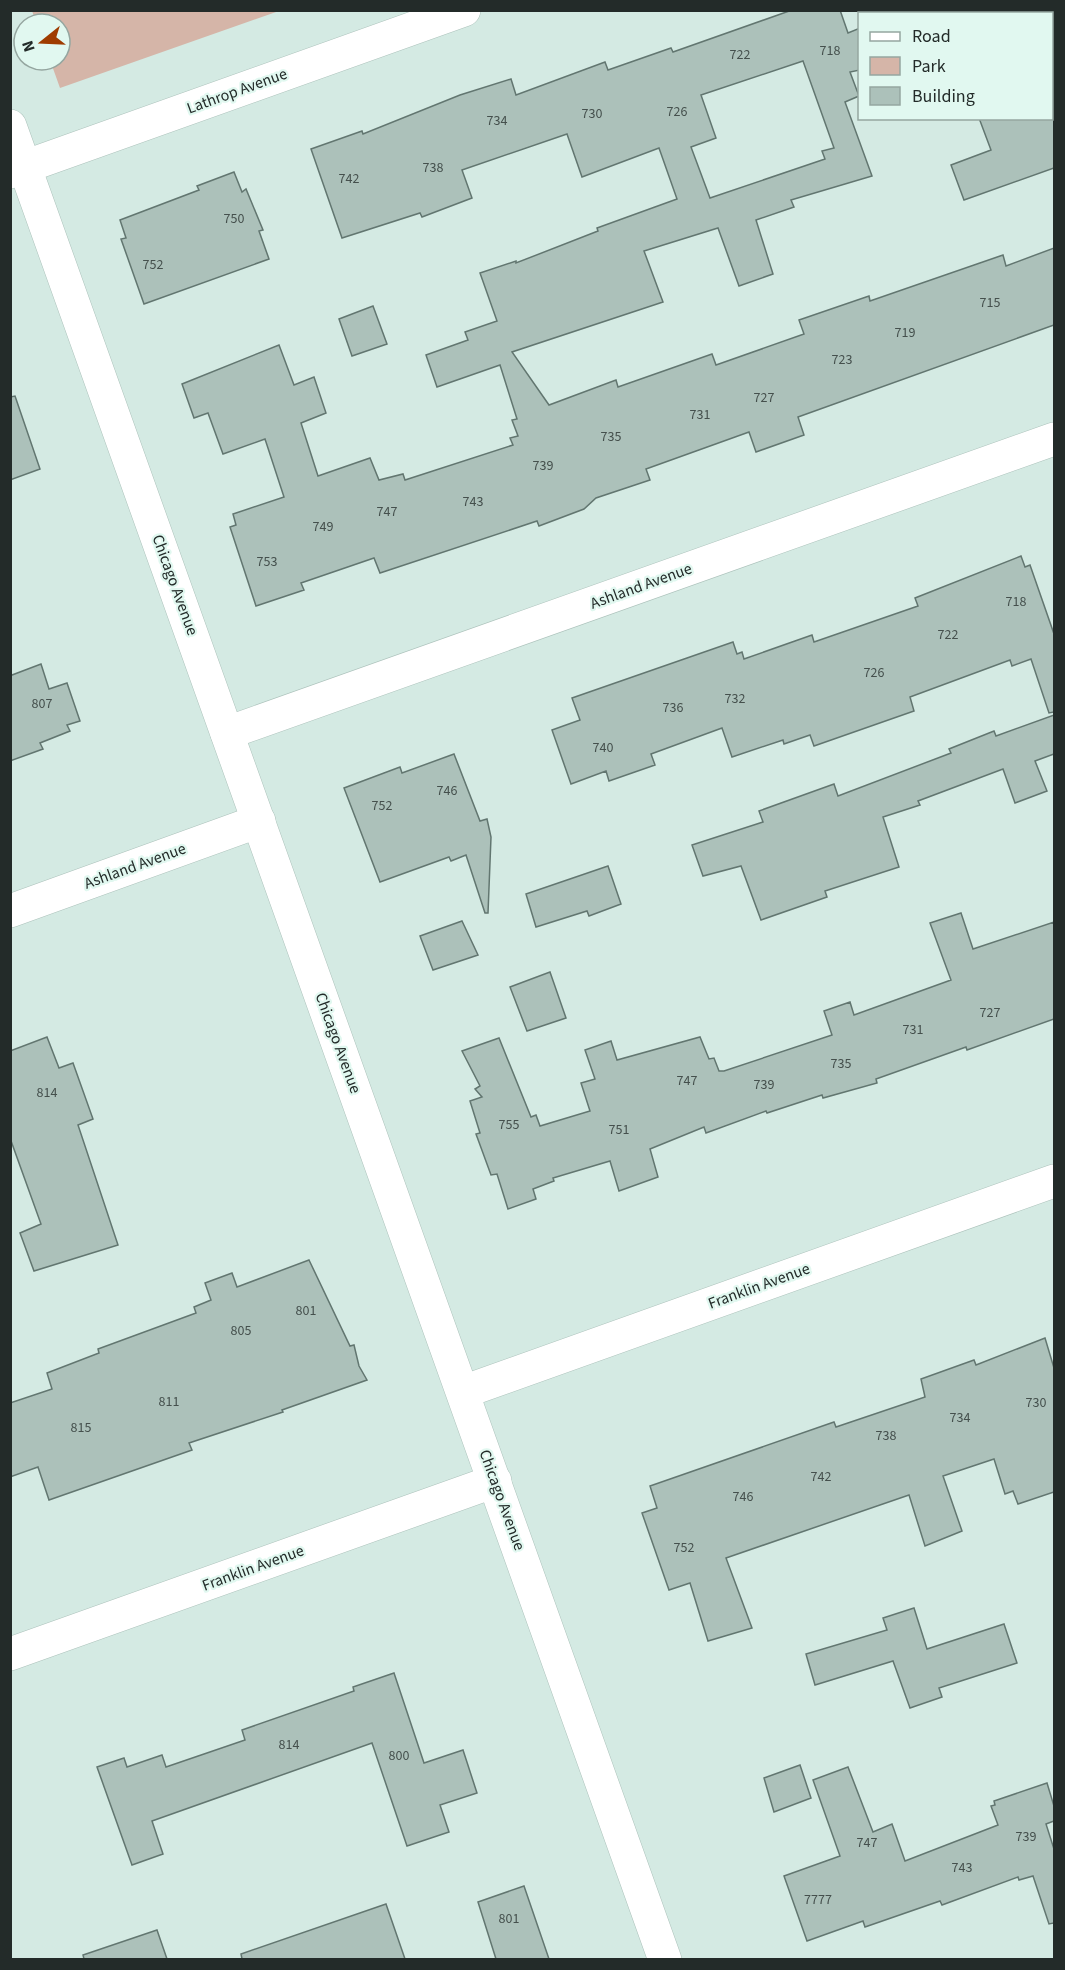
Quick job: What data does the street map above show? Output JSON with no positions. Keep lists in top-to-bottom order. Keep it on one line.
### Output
{"streets":{"street":["Lathrop Avenue","Chicago Avenue","Ashland Avenue","Franklin Avenue"]},"crossings":[["Lathrop Avenue","Chicago Avenue"],["Chicago Avenue","Ashland Avenue"],["Chicago Avenue","Franklin Avenue"]],"house_numbers":["718","722","726","730","734","738","742","750","752","715","719","723","727","731","735","739","743","747","749","753","718","722","726","732","807","736","740","746","752","727","731","735","747","739","814","755","751","801","805","811","730","734","815","738","742","746","752","814","800","739","747","743","7777","801"],"legend":["Road","Park","Building"],"north":"left"}
